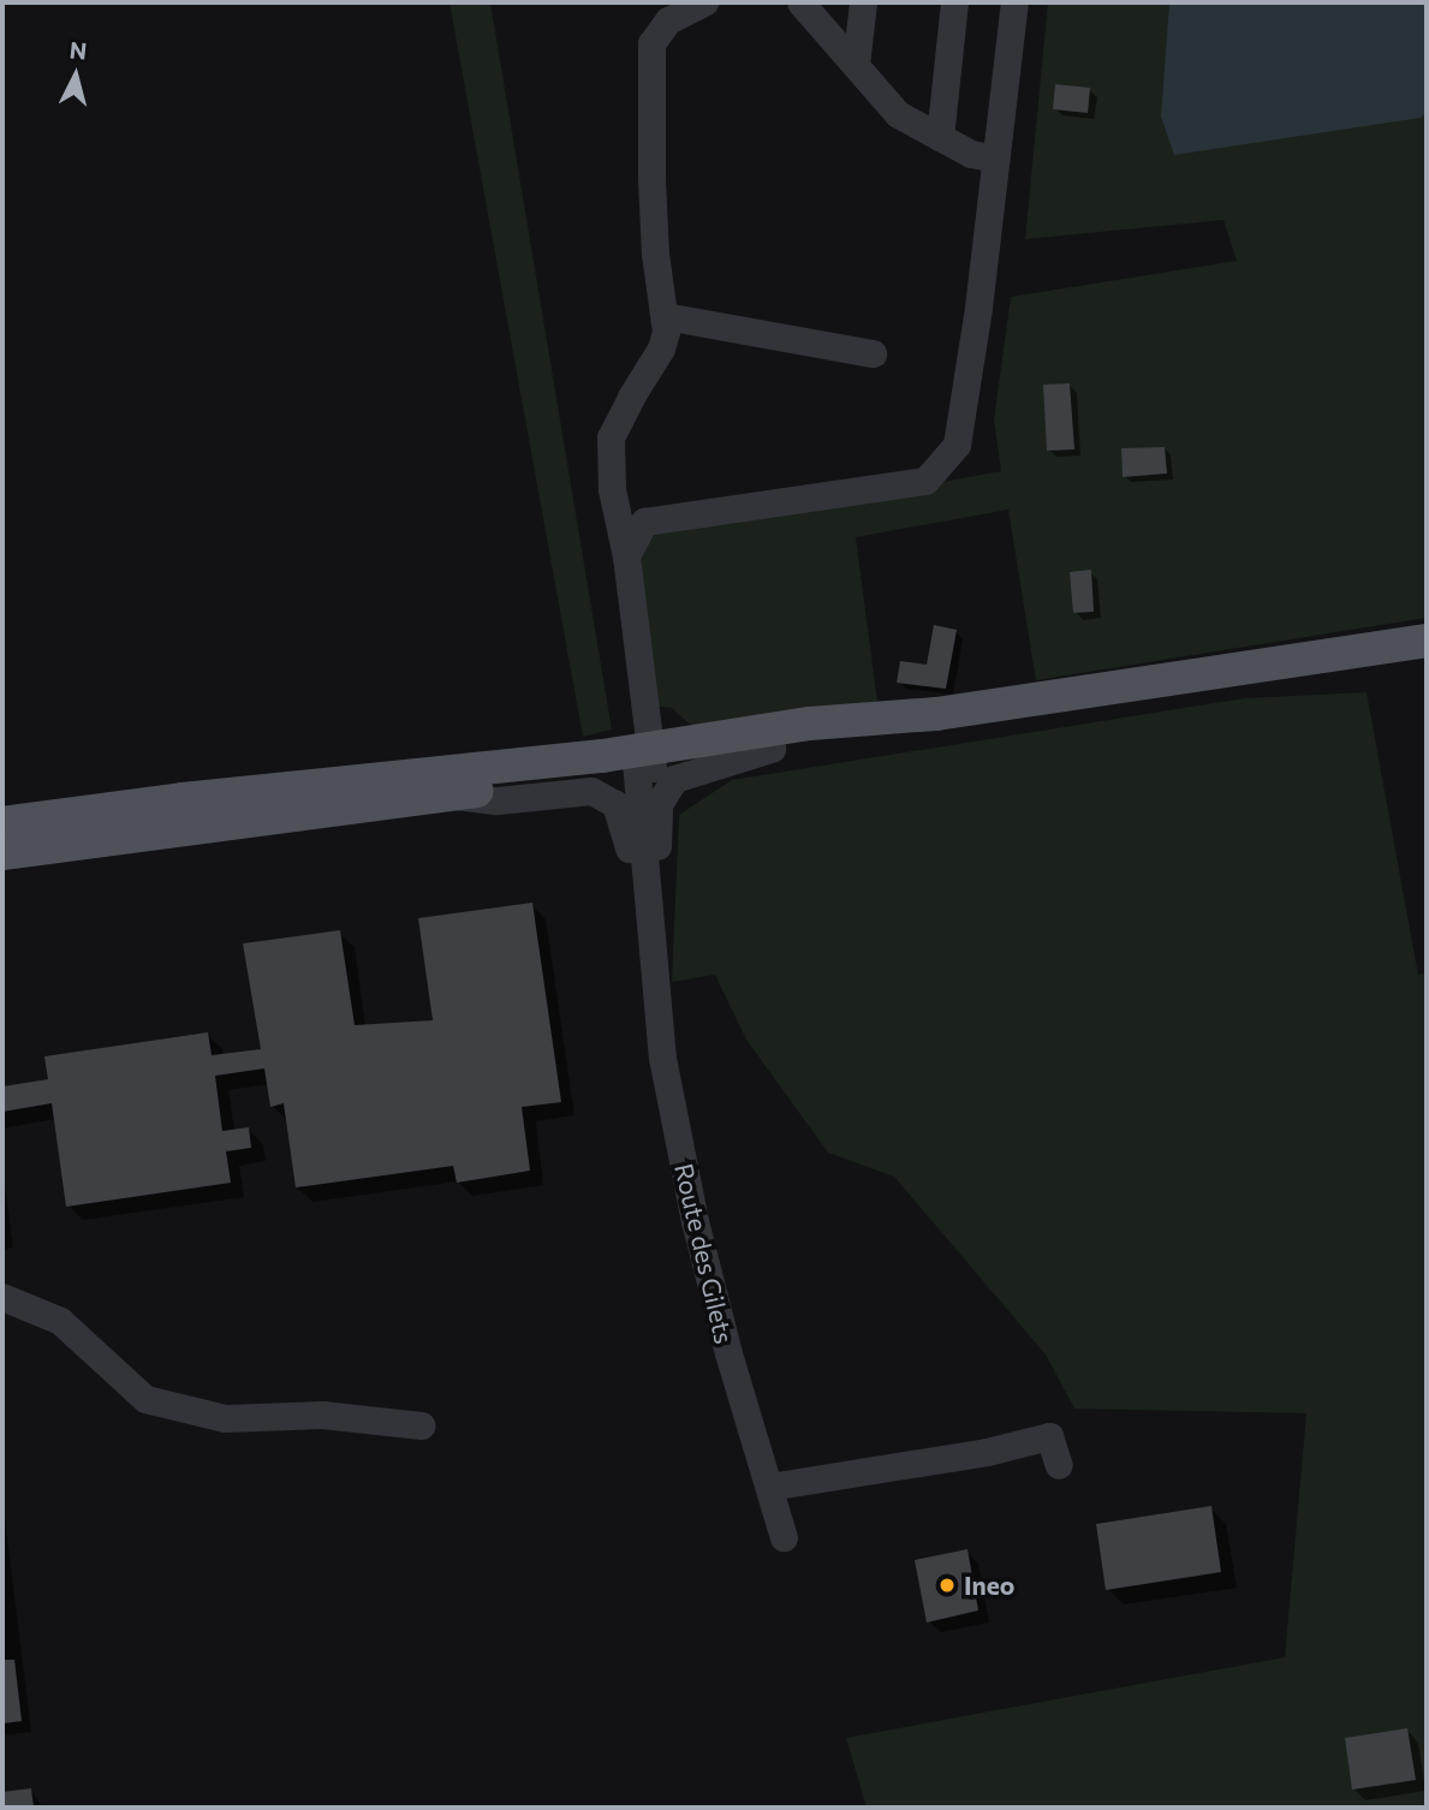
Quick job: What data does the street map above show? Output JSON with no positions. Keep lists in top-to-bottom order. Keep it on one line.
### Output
{"streets":{"street":["Route des Gilets"]},"places":["Ineo"],"north":"top"}
